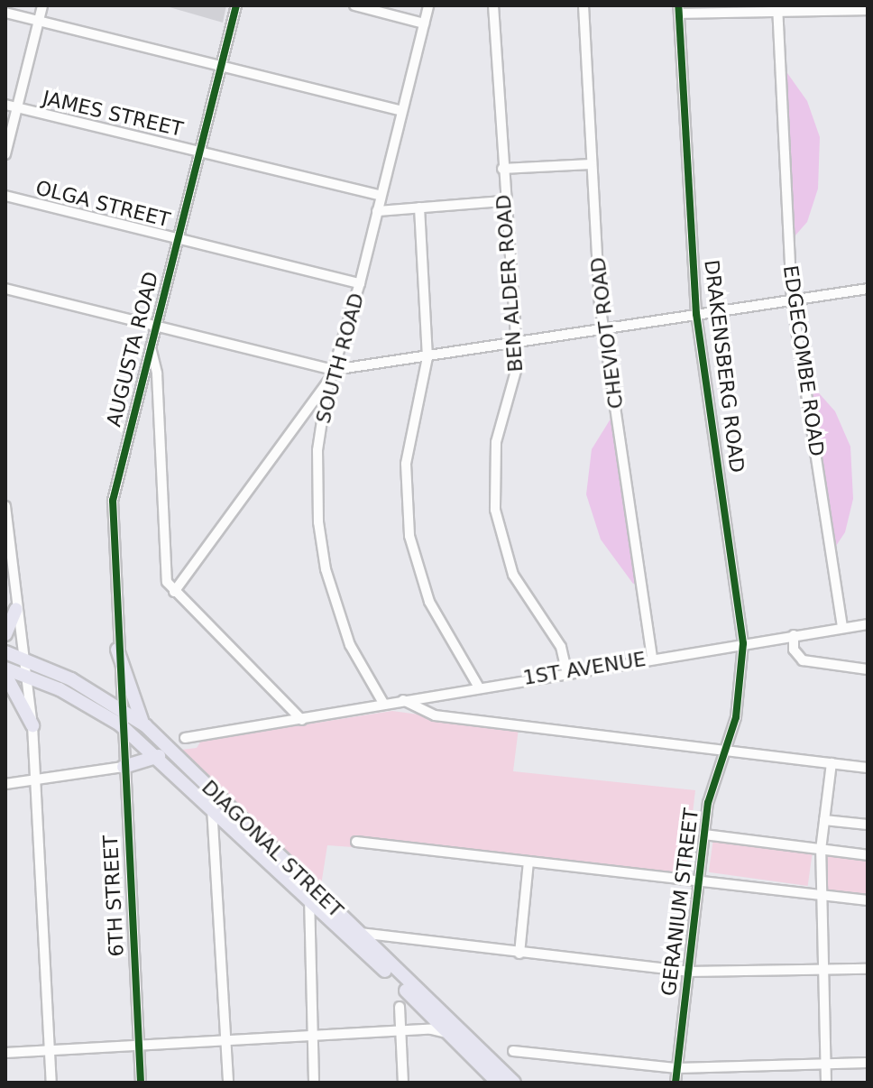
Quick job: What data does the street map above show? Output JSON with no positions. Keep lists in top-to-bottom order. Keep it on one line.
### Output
{"streets":{"main road":["DIAGONAL STREET"],"street":["JAMES STREET","OLGA STREET","BEN ALDER ROAD","CHEVIOT ROAD","AUGUSTA ROAD","SOUTH ROAD","EDGECOMBE ROAD","DRAKENSBERG ROAD","1ST AVENUE","6TH STREET","GERANIUM STREET"]},"crossings":[["JAMES STREET","AUGUSTA ROAD"],["JAMES STREET","SOUTH ROAD"],["OLGA STREET","AUGUSTA ROAD"],["OLGA STREET","SOUTH ROAD"],["BEN ALDER ROAD","1ST AVENUE"],["CHEVIOT ROAD","1ST AVENUE"],["AUGUSTA ROAD","DIAGONAL STREET"],["AUGUSTA ROAD","6TH STREET"],["SOUTH ROAD","1ST AVENUE"],["EDGECOMBE ROAD","1ST AVENUE"],["DRAKENSBERG ROAD","1ST AVENUE"],["DRAKENSBERG ROAD","GERANIUM STREET"],["1ST AVENUE","GERANIUM STREET"],["DIAGONAL STREET","6TH STREET"]]}
